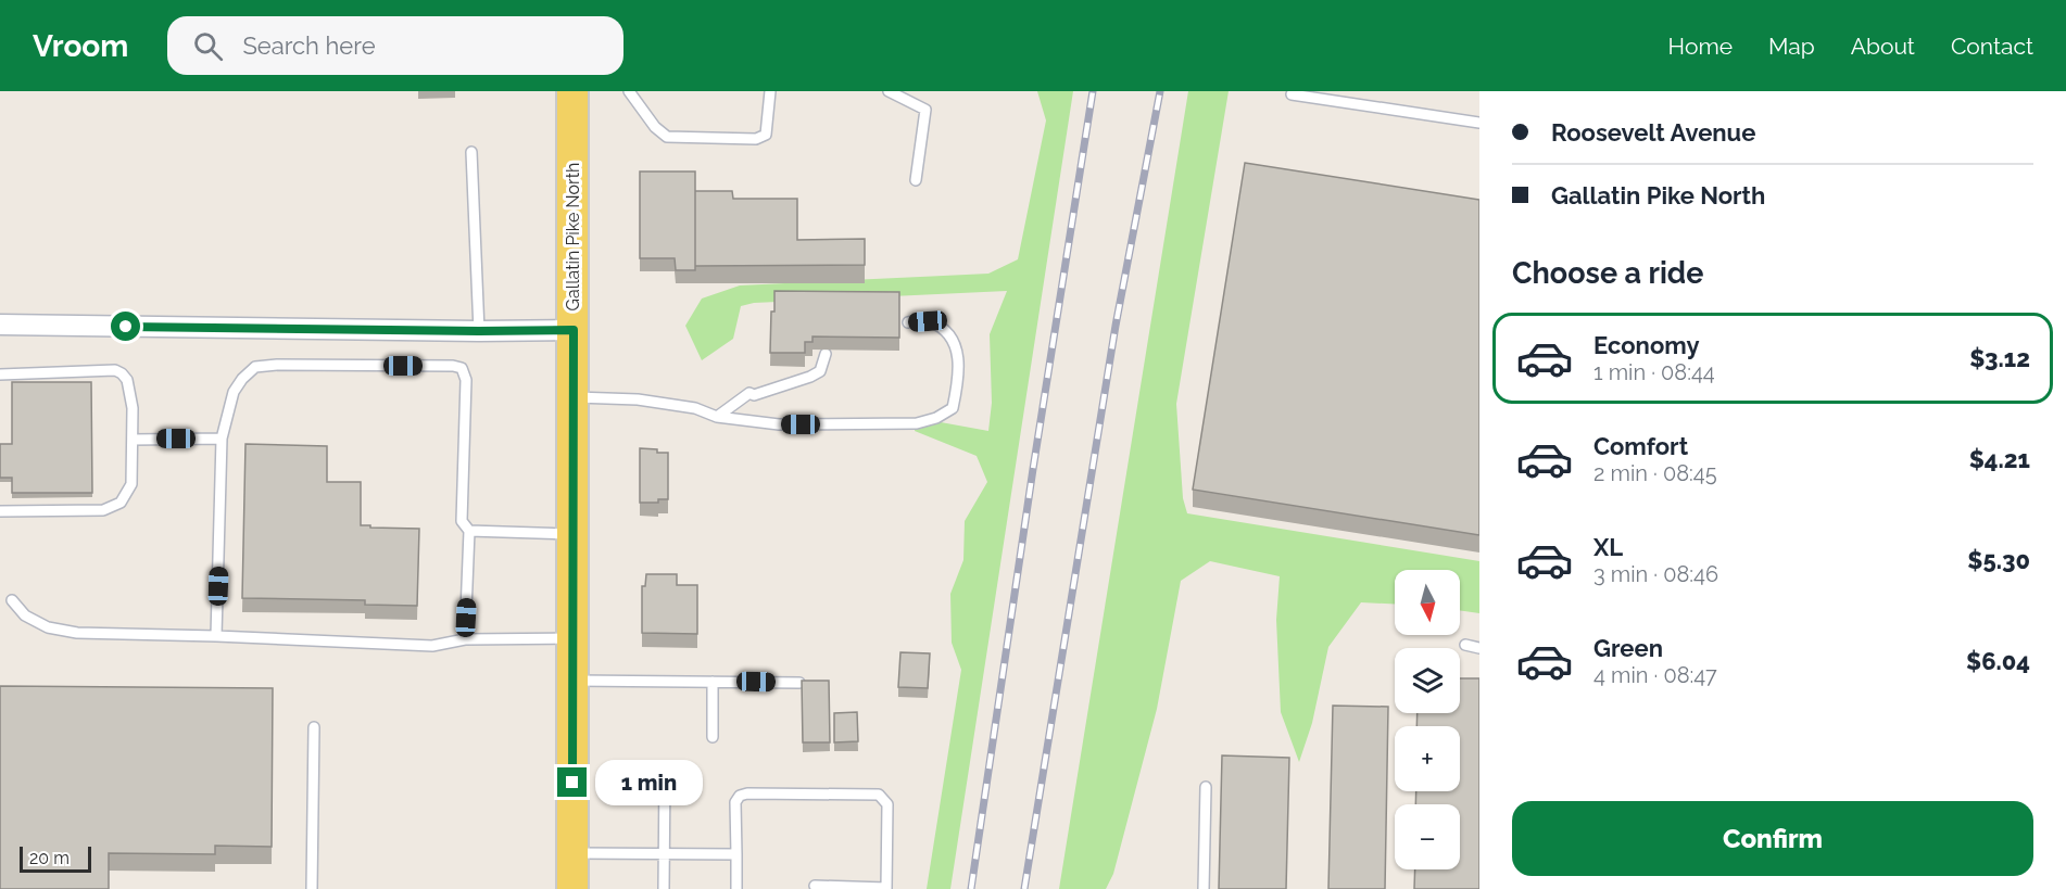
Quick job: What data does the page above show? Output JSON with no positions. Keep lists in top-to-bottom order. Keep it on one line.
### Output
{"streets":{"main road":["Gallatin Pike North"]},"scale_bar":"20 m","north":"bottom","page":{"header":"Vroom","search":"Search here","nav":["Home","Map","About","Contact"],"banner":["Roosevelt Avenue","Gallatin Pike North"],"heading":"Choose a ride","list":[{"name":"Economy","note":"1 min · 08:44","value":"$3.12"},{"name":"Comfort","note":"2 min · 08:45","value":"$4.21"},{"name":"XL","note":"3 min · 08:46","value":"$5.30"},{"name":"Green","note":"4 min · 08:47","value":"$6.04"}],"map_buttons":["+","−"],"bubble":"1 min","buttons":"Confirm","scale":"20 m"}}
